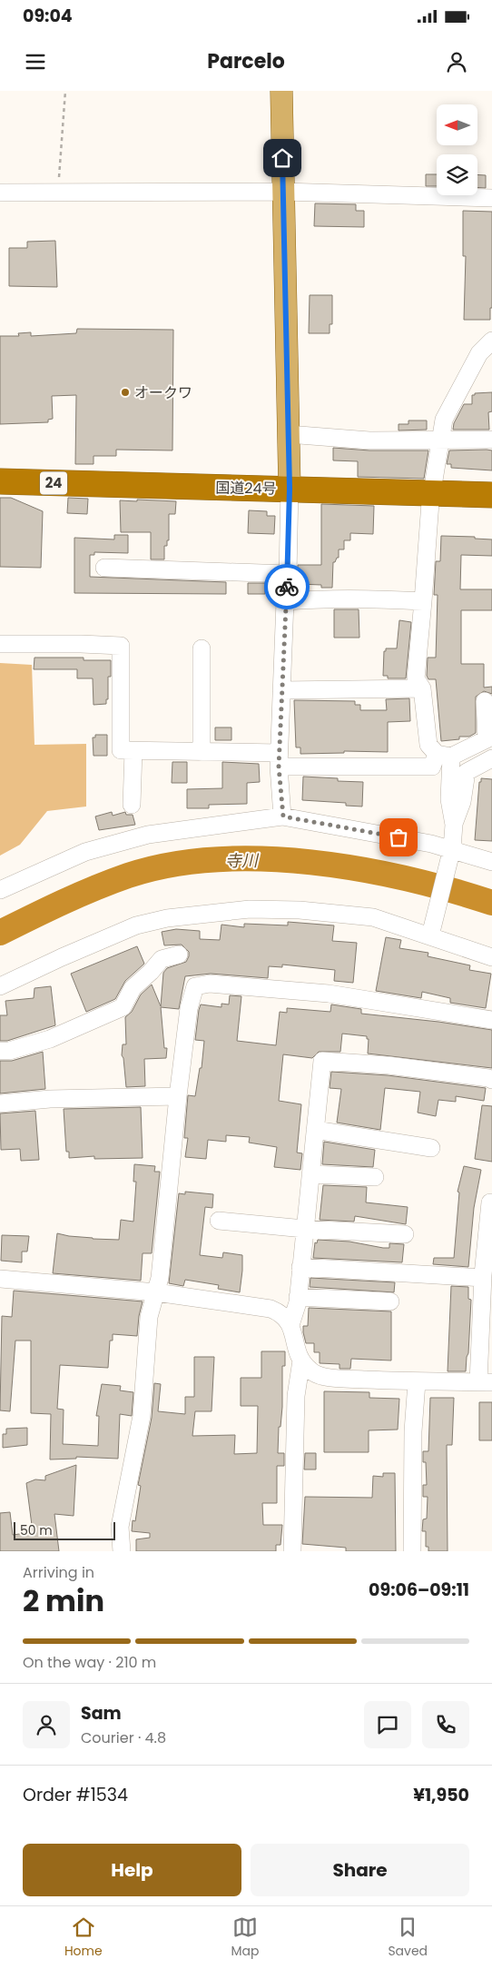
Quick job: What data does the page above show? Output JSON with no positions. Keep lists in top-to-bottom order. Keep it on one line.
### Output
{"streets":{"highway":["24","国道24号"]},"water":["寺川"],"places":["オークワ"],"scale_bar":"50 m","north":"left","page":{"status":"09:04","header":"Parcelo","scale":"50 m","heading":["2 min","Arriving in","09:06–09:11"],"panel":["Sam","Courier · 4.8","Order #1534","¥1,950"],"bar":"On the way · 210 m","buttons":["Help","Share"],"tabs":["Home","Map","Saved"]}}
